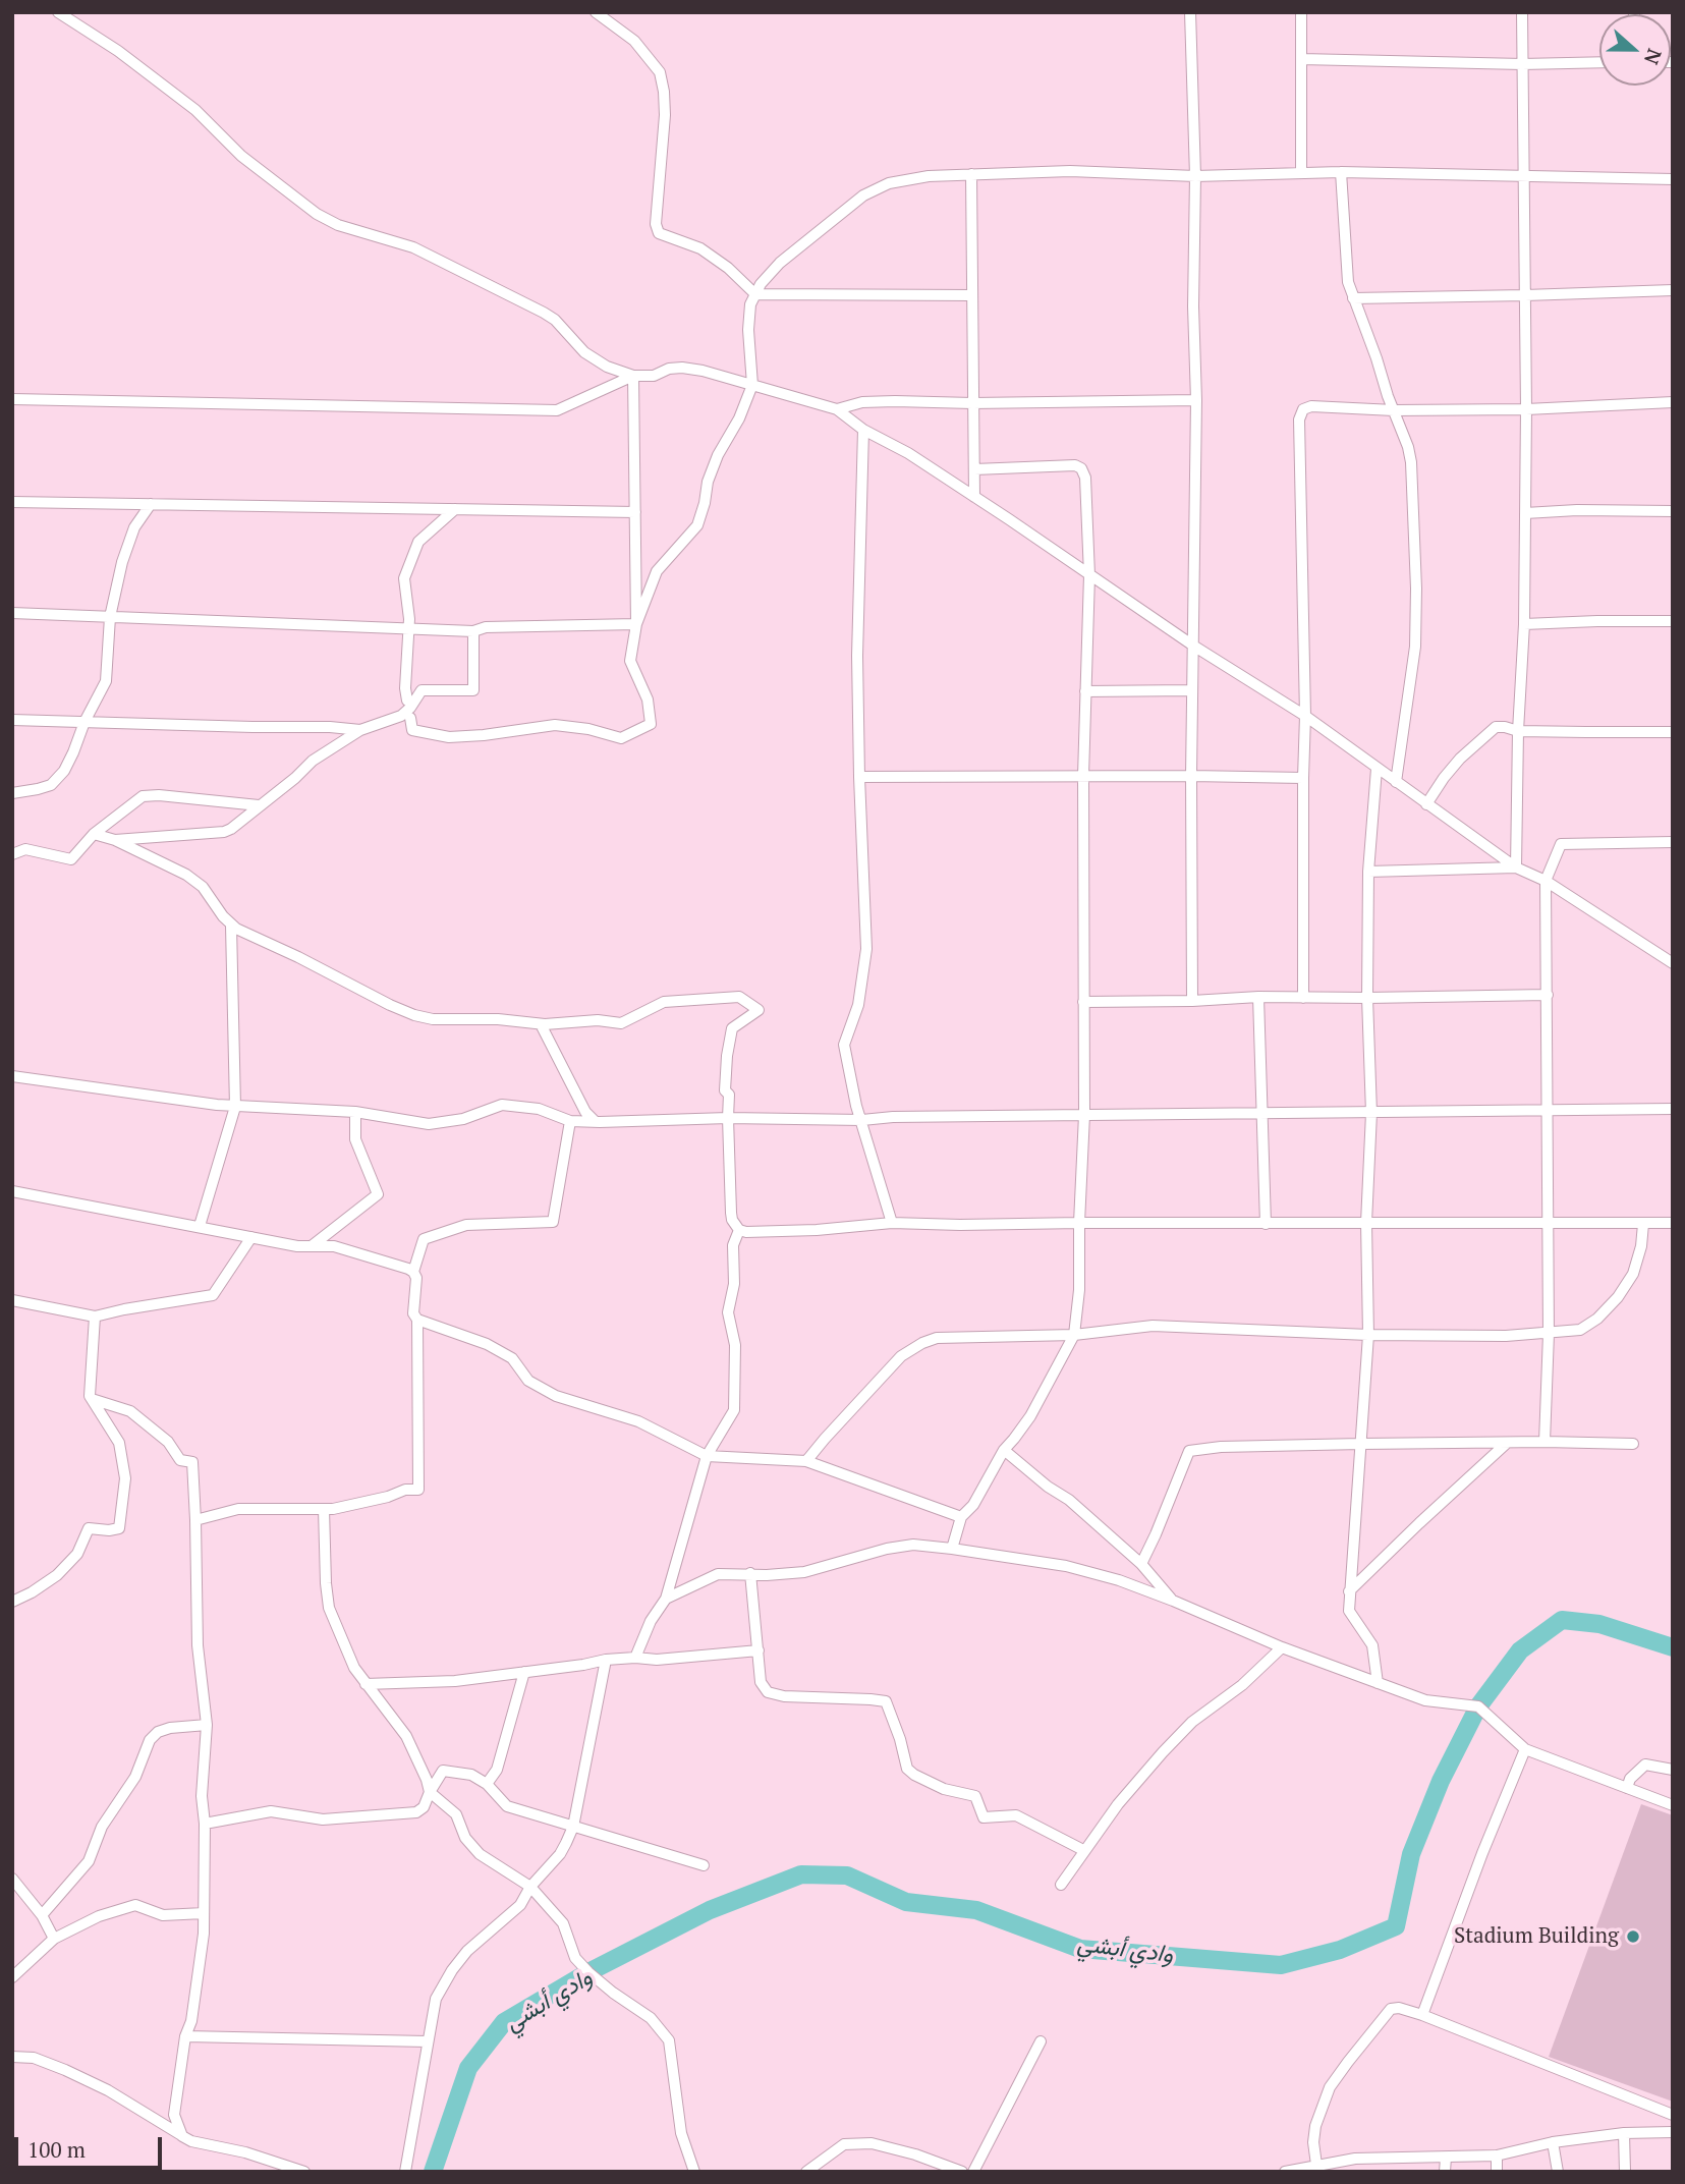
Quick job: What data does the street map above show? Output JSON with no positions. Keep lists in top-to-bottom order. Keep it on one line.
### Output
{"water":["وادي أبشي"],"places":["Stadium Building"],"scale_bar":"100 m","north":"right"}
